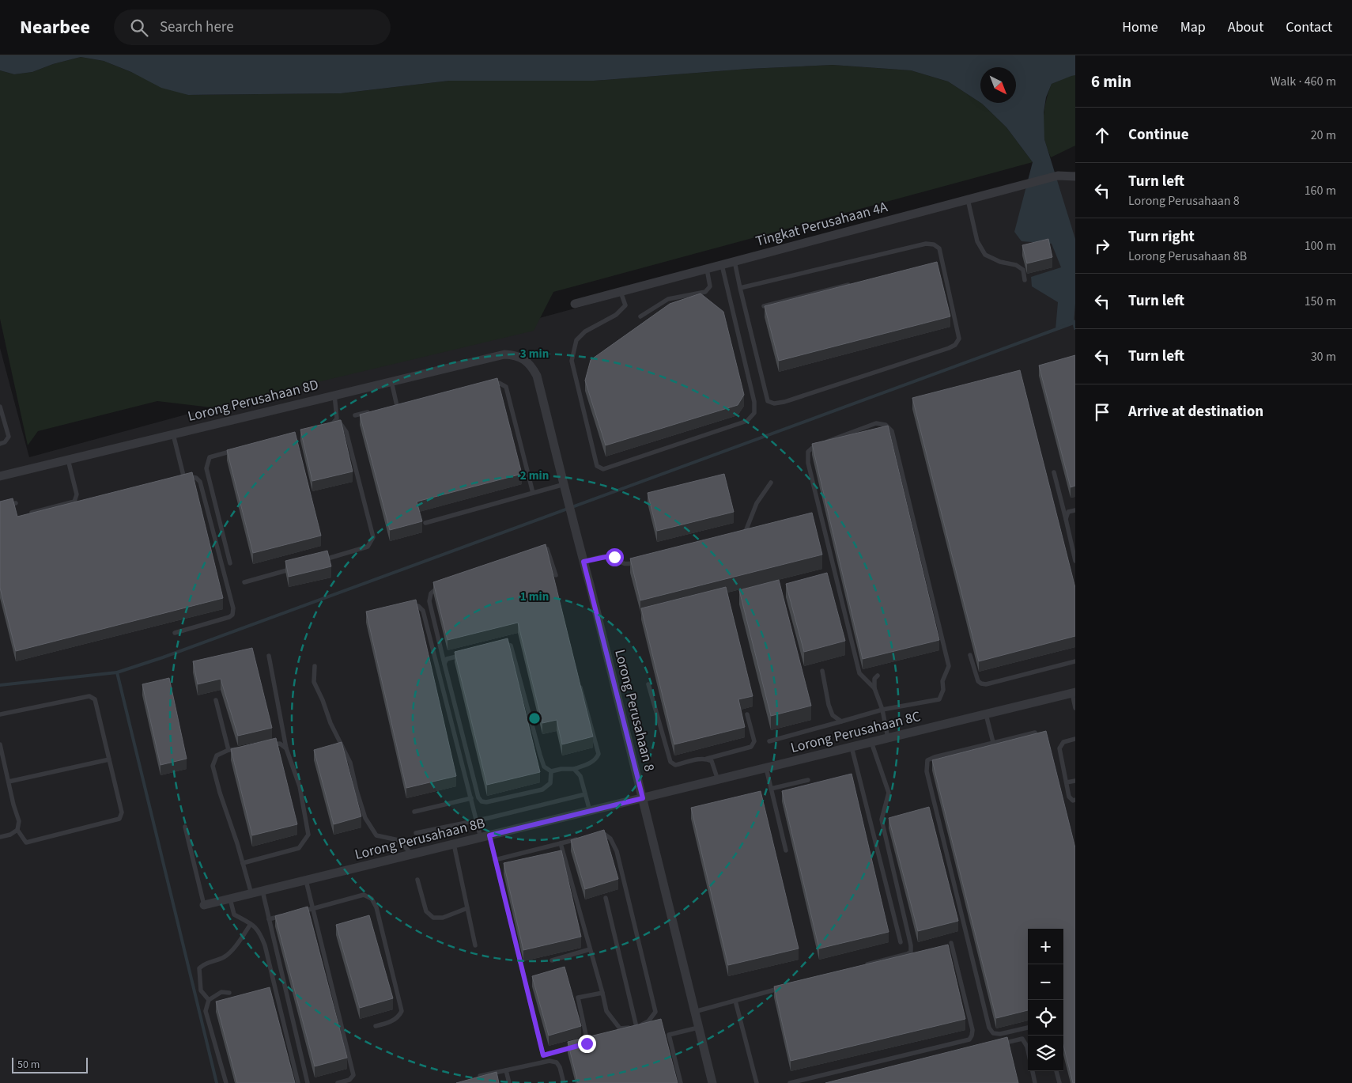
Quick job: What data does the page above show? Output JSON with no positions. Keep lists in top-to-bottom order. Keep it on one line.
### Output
{"streets":{"street":["Tingkat Perusahaan 4A","Lorong Perusahaan 8D","Lorong Perusahaan 8","Lorong Perusahaan 8C","Lorong Perusahaan 8B"]},"crossings":[["Lorong Perusahaan 8D","Lorong Perusahaan 8"],["Lorong Perusahaan 8","Lorong Perusahaan 8C"],["Lorong Perusahaan 8","Lorong Perusahaan 8B"],["Lorong Perusahaan 8C","Lorong Perusahaan 8B"]],"scale_bar":"50 m","north":"bottom right","page":{"header":"Nearbee","search":"Search here","nav":["Home","Map","About","Contact"],"heading":["6 min","Walk · 460 m"],"list":[["Continue","20 m"],["Turn left","Lorong Perusahaan 8","160 m"],["Turn right","Lorong Perusahaan 8B","100 m"],["Turn left","150 m"],["Turn left","30 m"],"Arrive at destination"],"map_buttons":["+","−"],"scale":"50 m"},"rings":["3 min","2 min","1 min"]}
